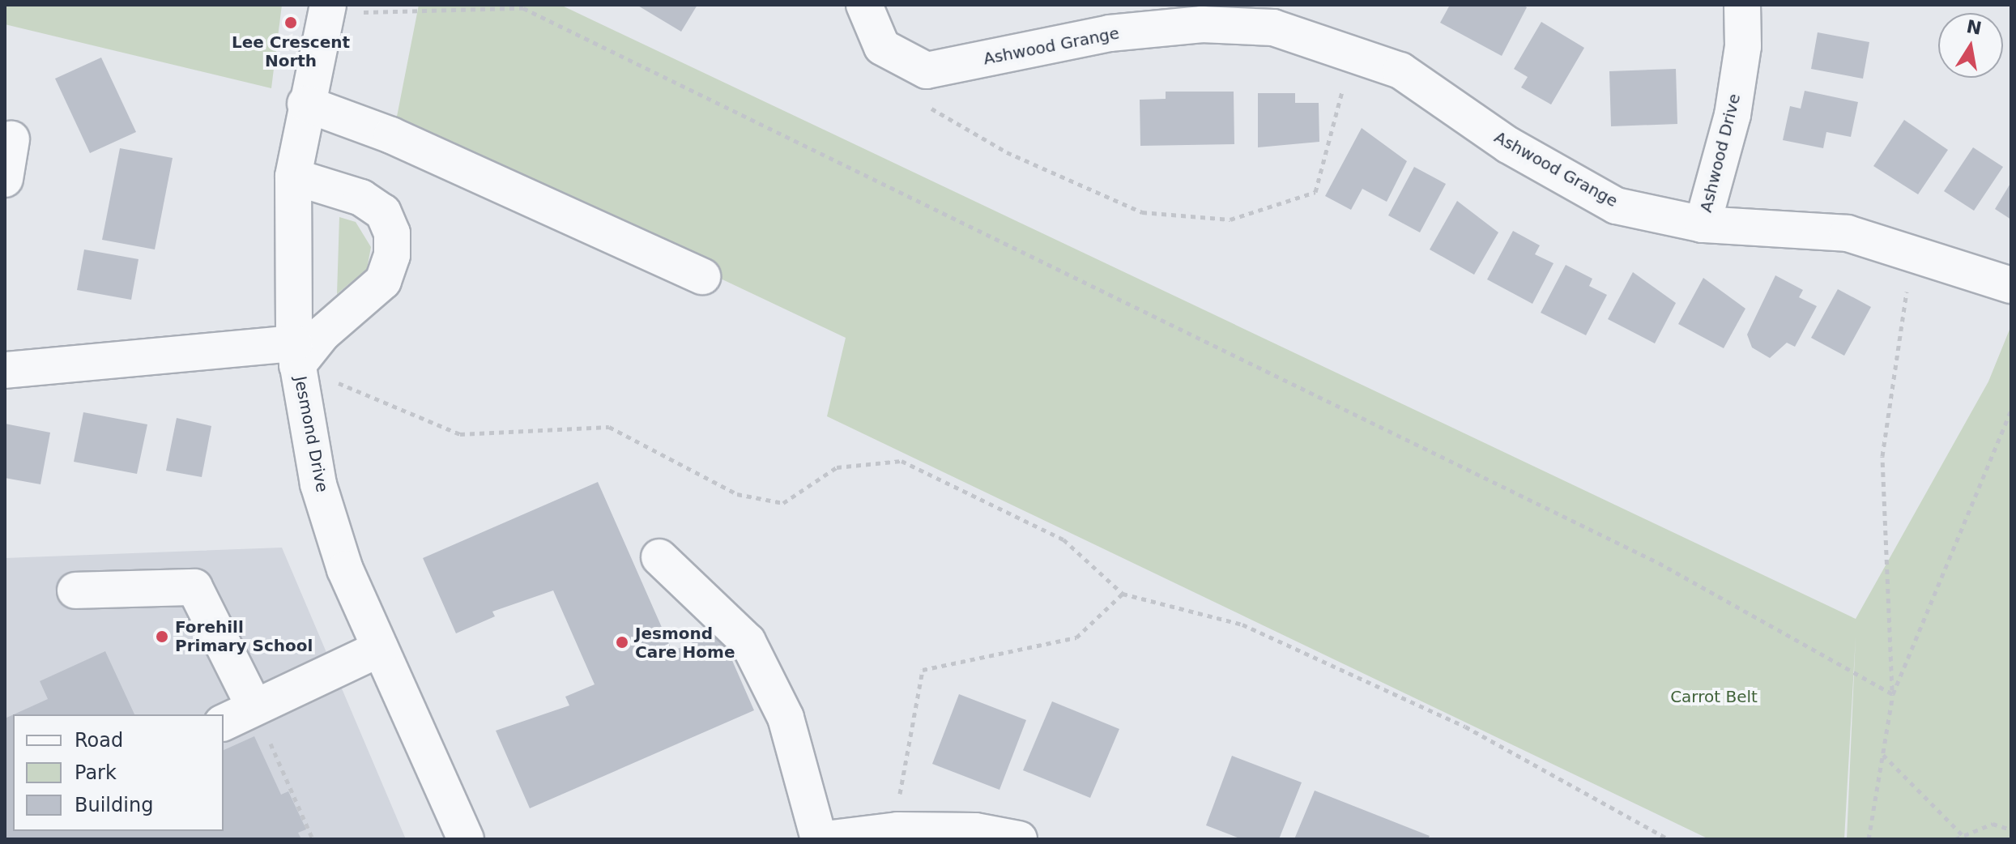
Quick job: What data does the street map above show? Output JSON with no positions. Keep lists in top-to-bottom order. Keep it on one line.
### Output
{"streets":{"street":["Ashwood Grange","Ashwood Drive","Jesmond Drive"]},"crossings":[["Ashwood Grange","Ashwood Drive"]],"parks":["Carrot Belt"],"places":["Lee Crescent North","Forehill Primary School","Jesmond Care Home"],"legend":["Road","Park","Building"],"north":"top"}
